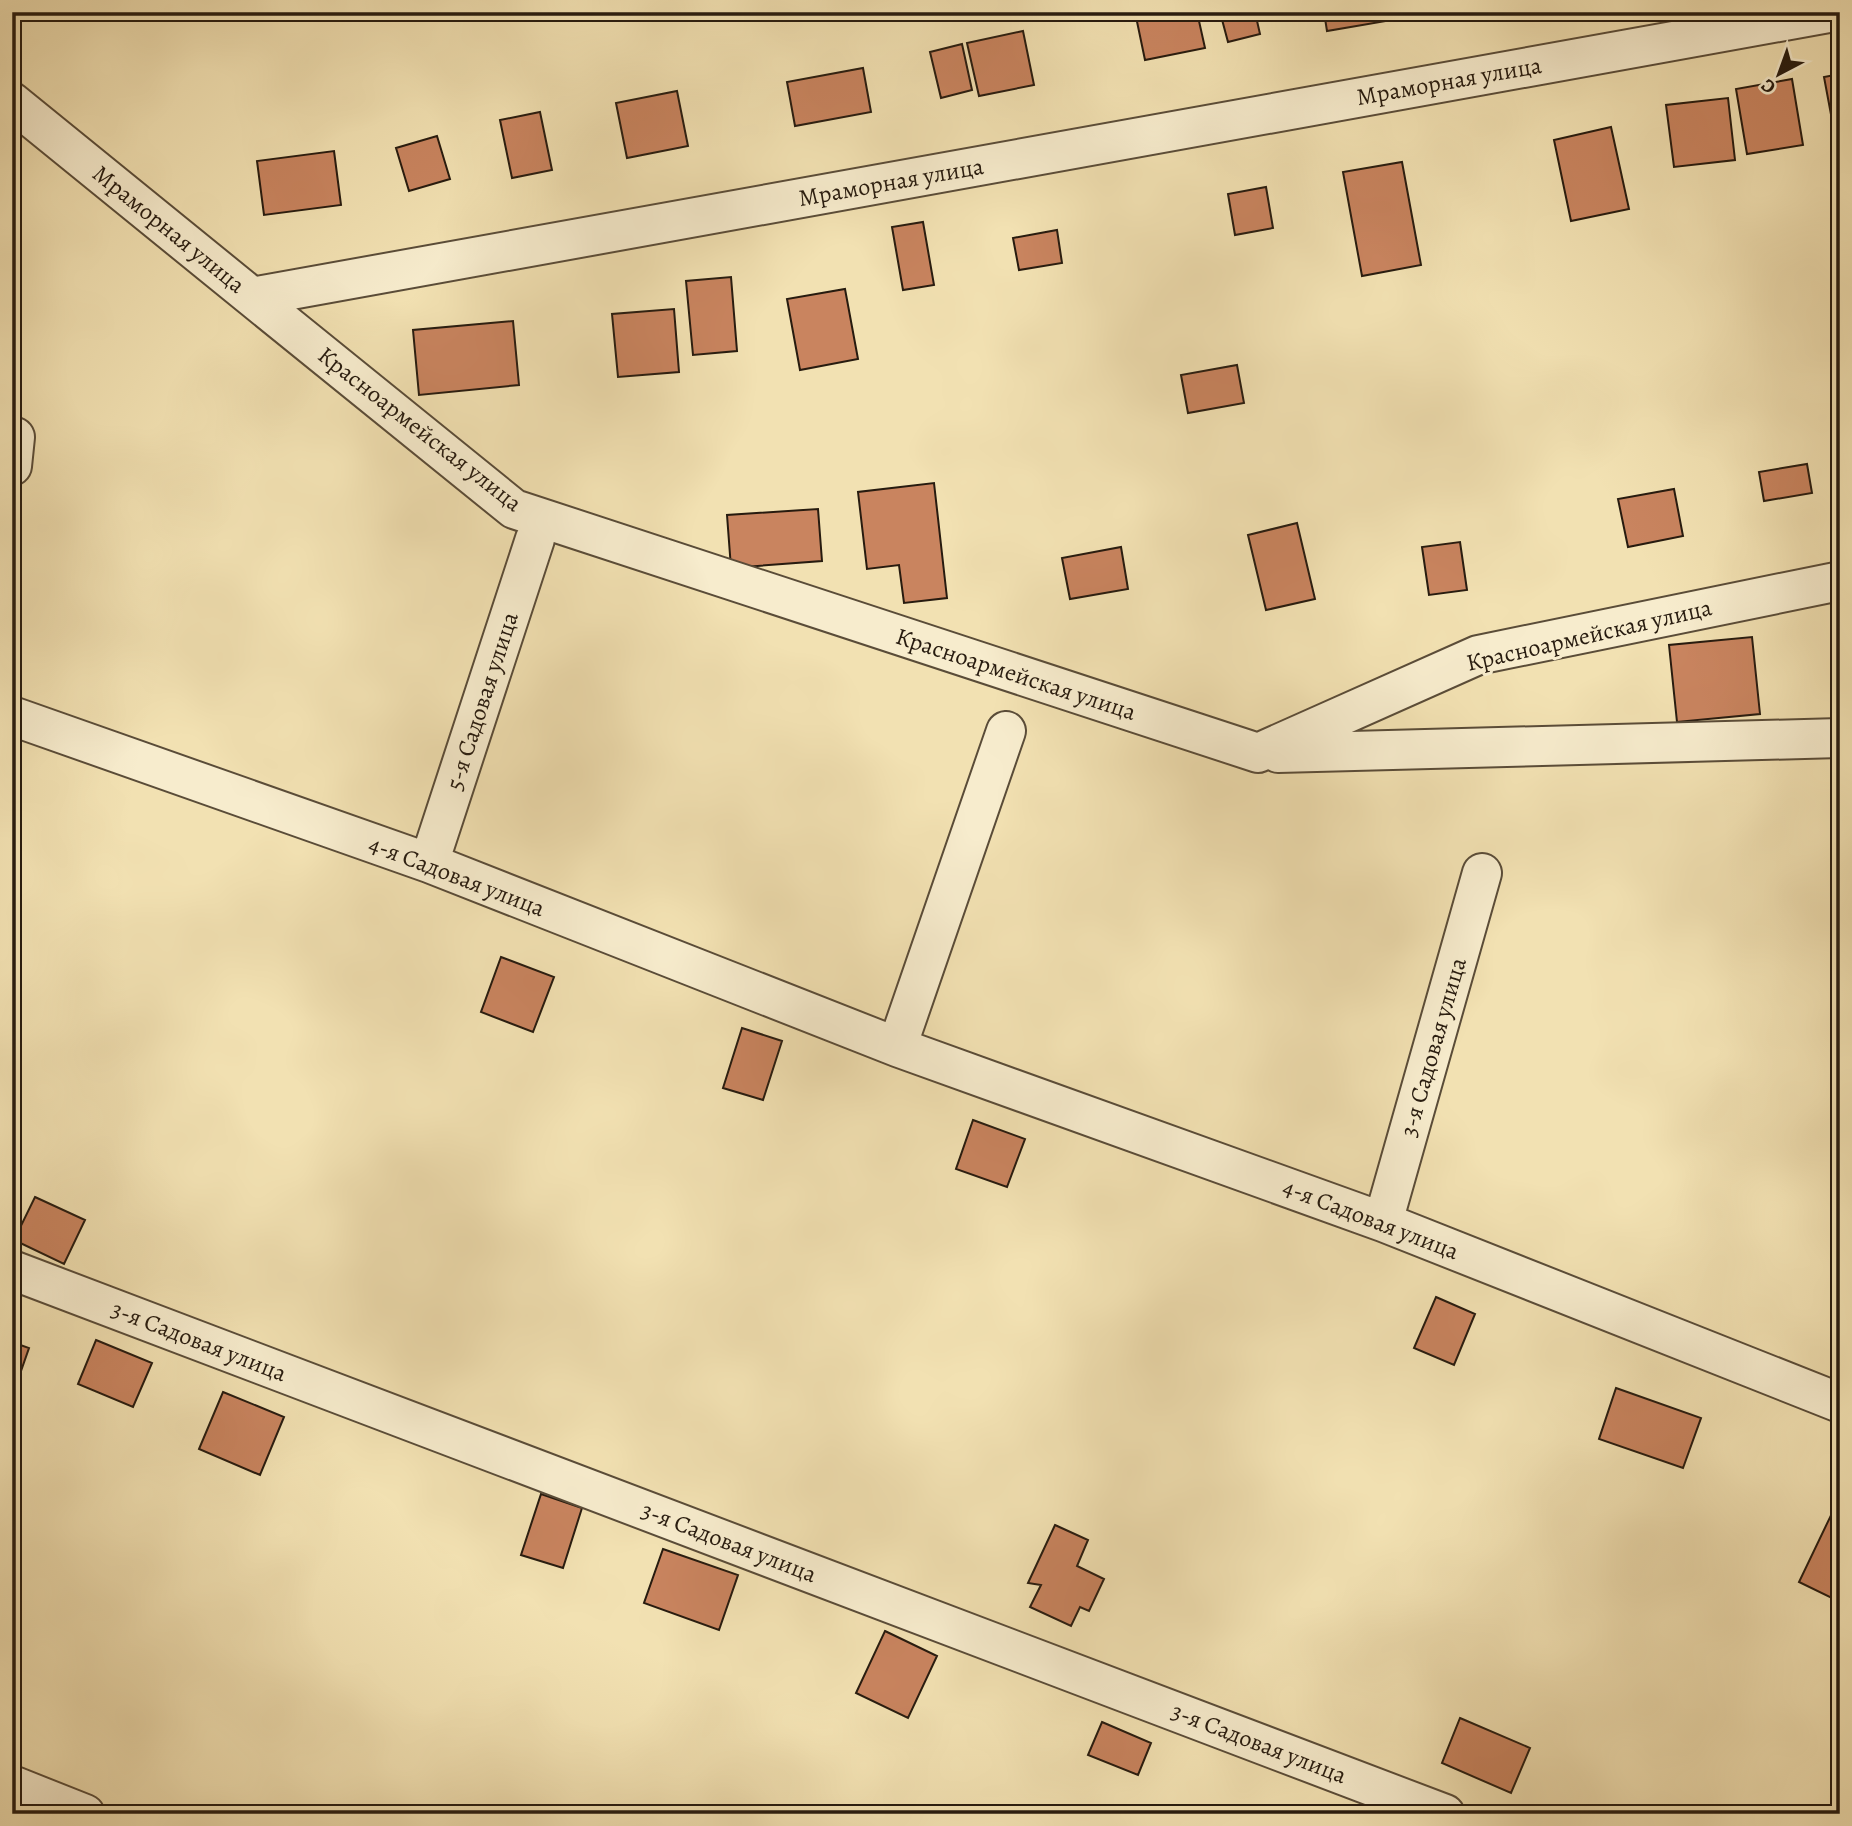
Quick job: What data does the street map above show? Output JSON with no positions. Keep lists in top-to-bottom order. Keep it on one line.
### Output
{"streets":{"street":["Мраморная улица","Красноармейская улица","5-я Садовая улица","4-я Садовая улица","3-я Садовая улица"]},"crossings":[["Мраморная улица","Красноармейская улица"],["5-я Садовая улица","4-я Садовая улица"],["4-я Садовая улица","3-я Садовая улица"]],"north":"bottom left"}
